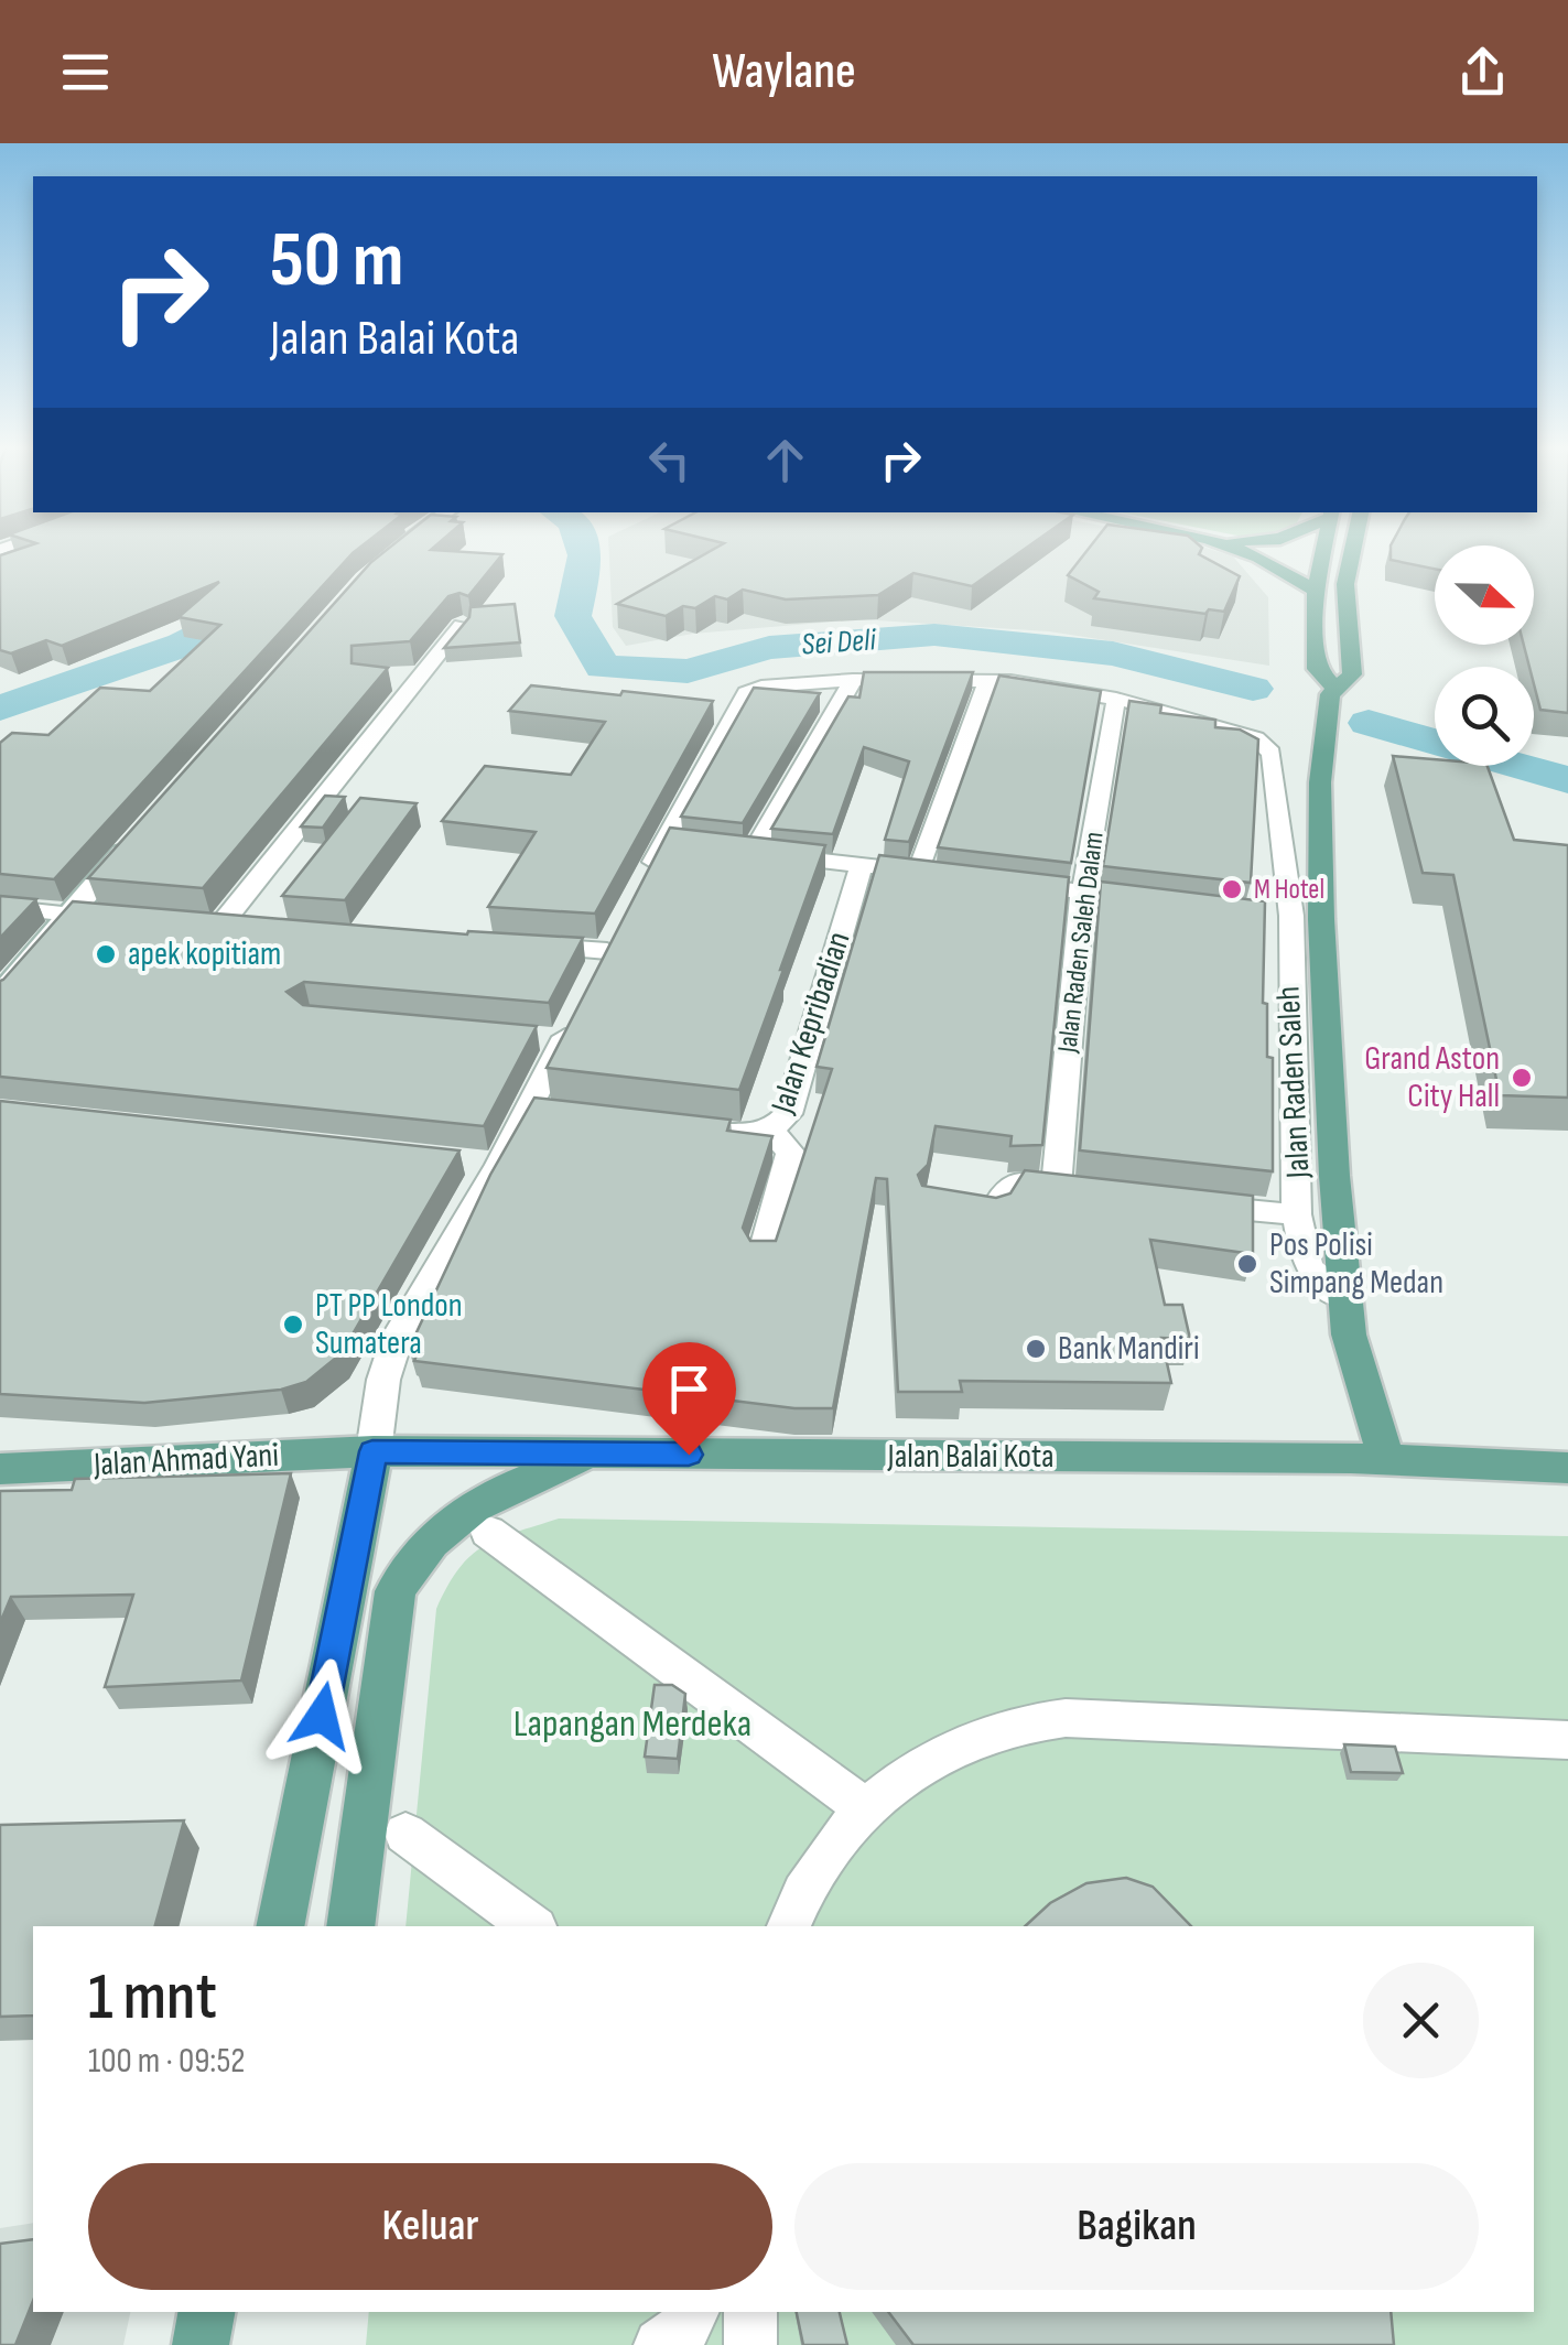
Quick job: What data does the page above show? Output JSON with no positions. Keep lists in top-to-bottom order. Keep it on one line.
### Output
{"streets":{"main road":["Jalan Raden Saleh","Jalan Balai Kota","Jalan Ahmad Yani"],"street":["Jalan Raden Saleh Dalam","Jalan Kepribadian"]},"crossings":[["Jalan Raden Saleh","Jalan Balai Kota"],["Jalan Balai Kota","Jalan Ahmad Yani"]],"water":["Sei Deli"],"parks":["Lapangan Merdeka"],"places":["M Hotel","apek kopitiam","Grand Aston City Hall","Pos Polisi Simpang Medan","PT PP London Sumatera","Bank Mandiri"],"north":"right","page":{"header":"Waylane","turn":["50 m","Jalan Balai Kota"],"heading":["1 mnt","100 m · 09:52"],"buttons":["Keluar","Bagikan"]}}
